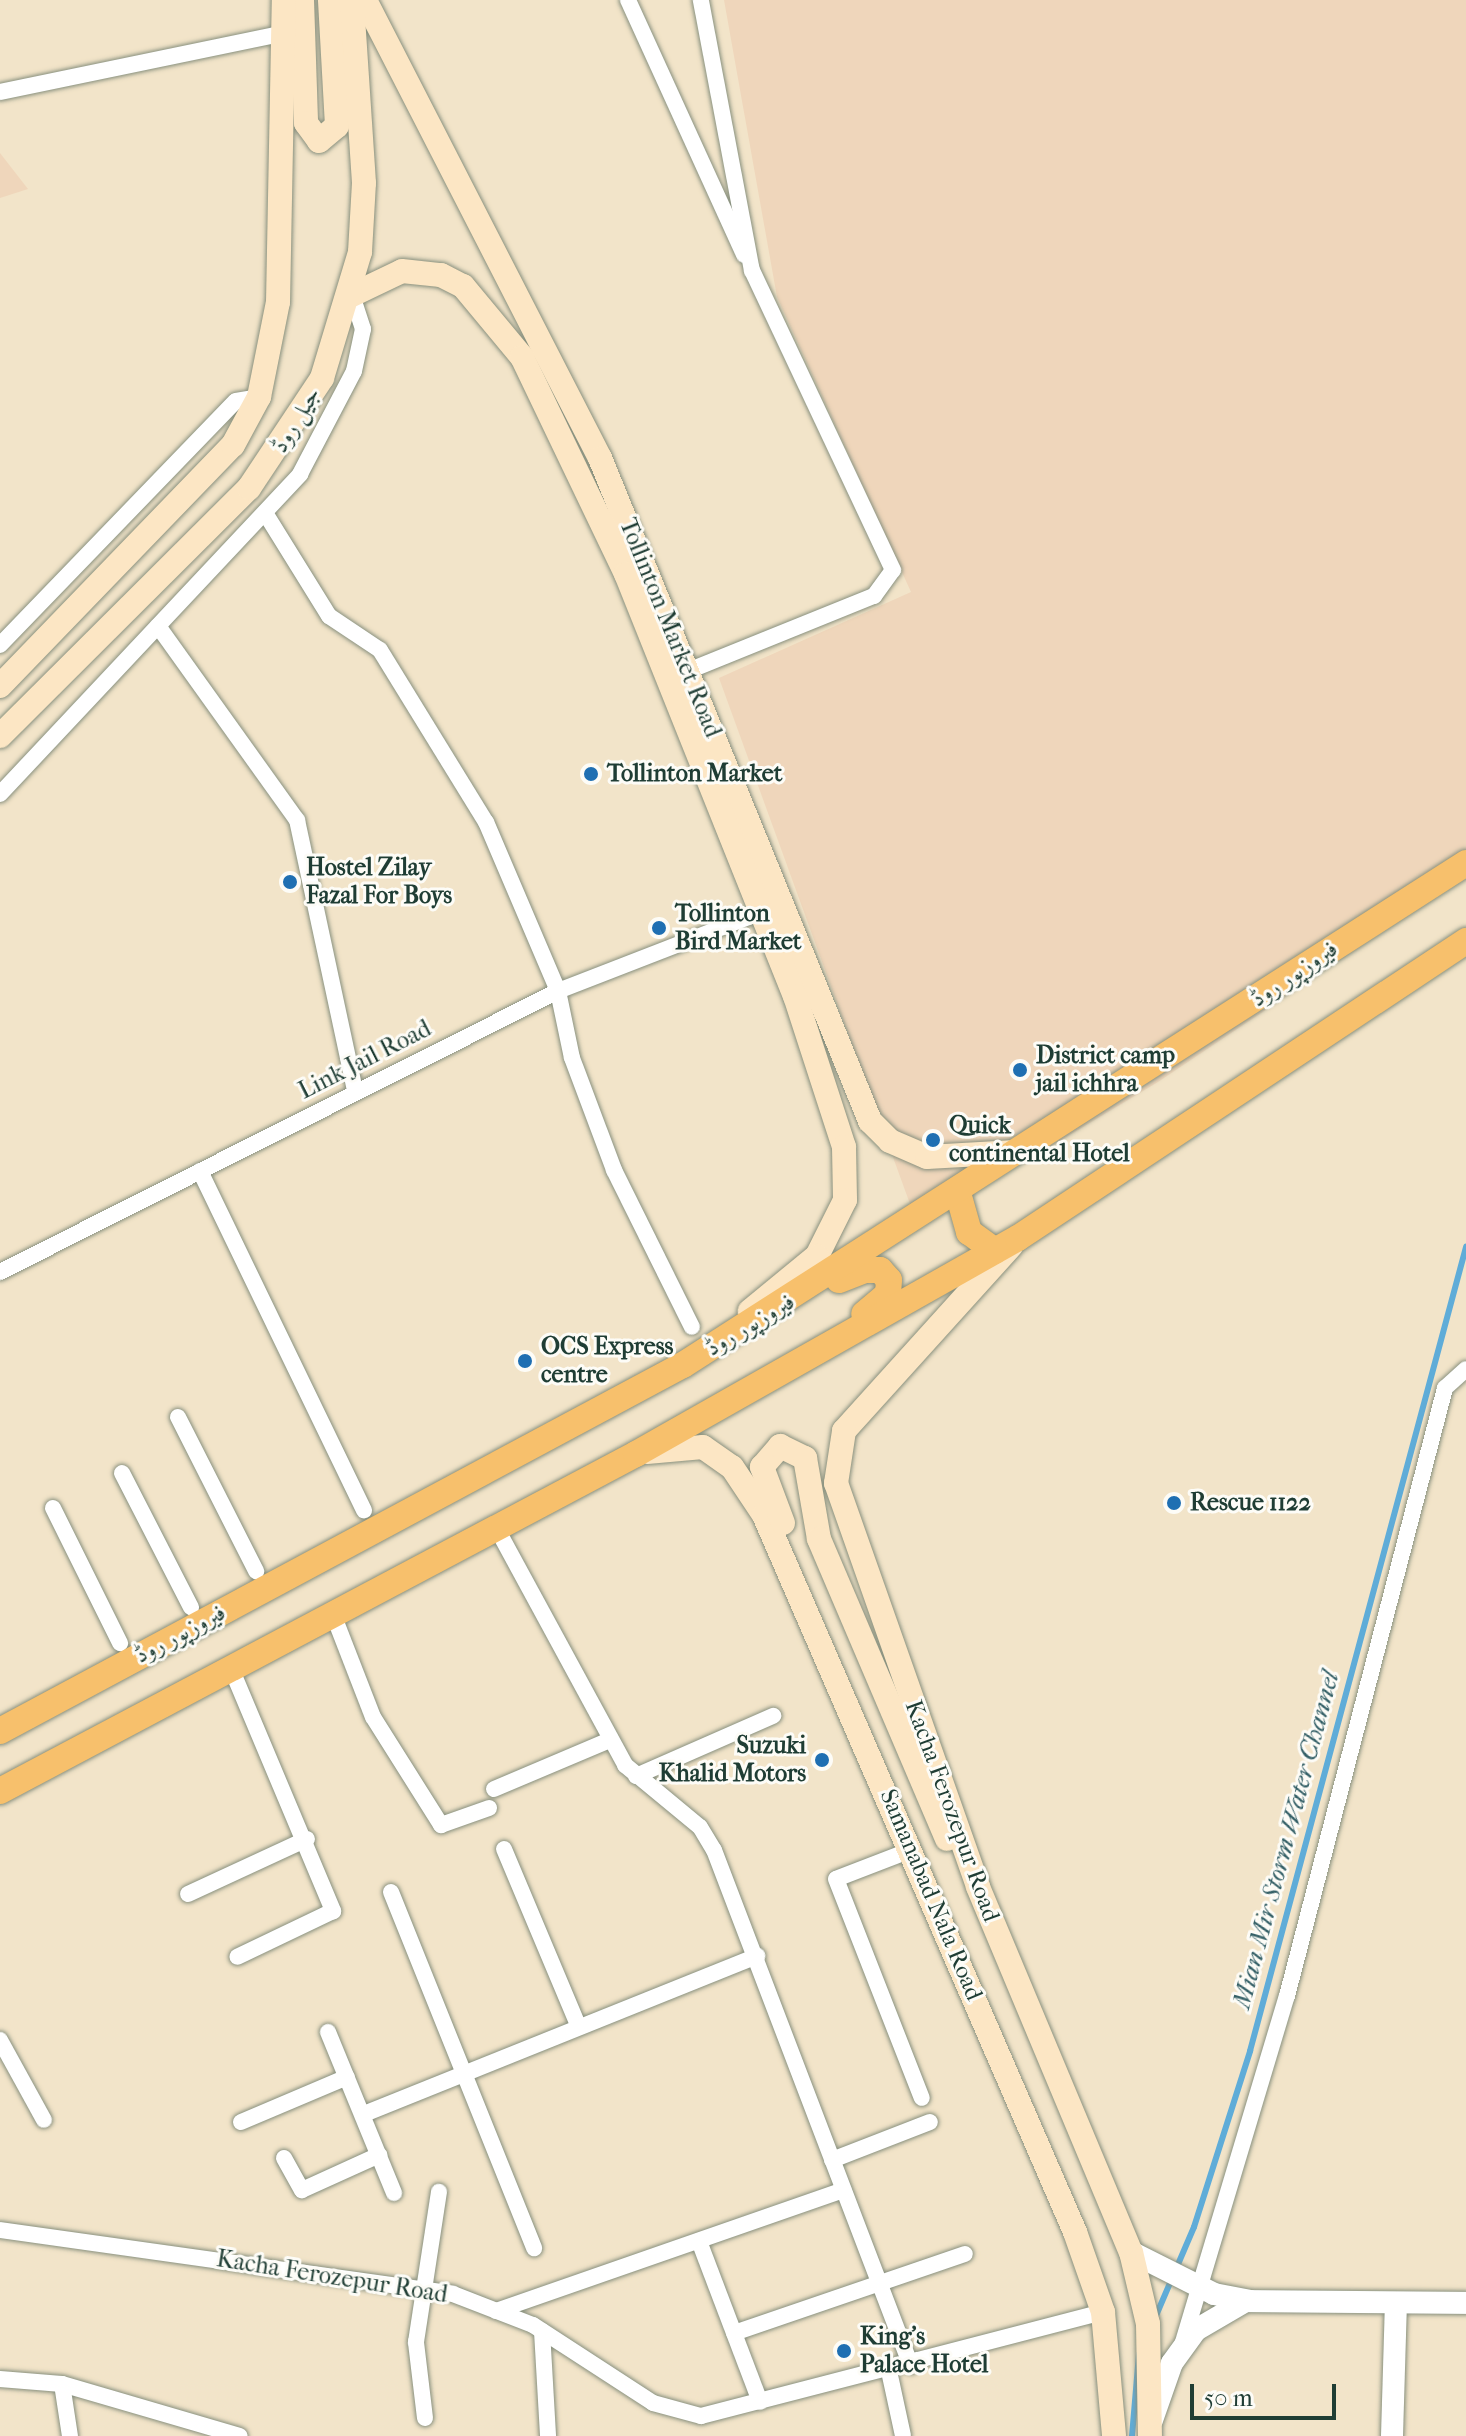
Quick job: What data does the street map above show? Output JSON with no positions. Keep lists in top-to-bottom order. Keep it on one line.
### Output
{"streets":{"main road":["جیل روڈ","Tollinton Market Road","فیروزپور روڈ","Kacha Ferozepur Road","Samanabad Nala Road"],"street":["Link Jail Road"]},"crossings":[["جیل روڈ","Tollinton Market Road"],["Tollinton Market Road","فیروزپور روڈ"],["Tollinton Market Road","Link Jail Road"],["Kacha Ferozepur Road","Samanabad Nala Road"]],"water":["Mian Mir Storm Water Channel"],"places":["Tollinton Market","Hostel Zilay Fazal For Boys","Tollinton Bird Market","District camp jail ichhra","Quick continental Hotel","OCS Express centre","Rescue 1122","Suzuki Khalid Motors","King's Palace Hotel"],"scale_bar":"50 m"}
